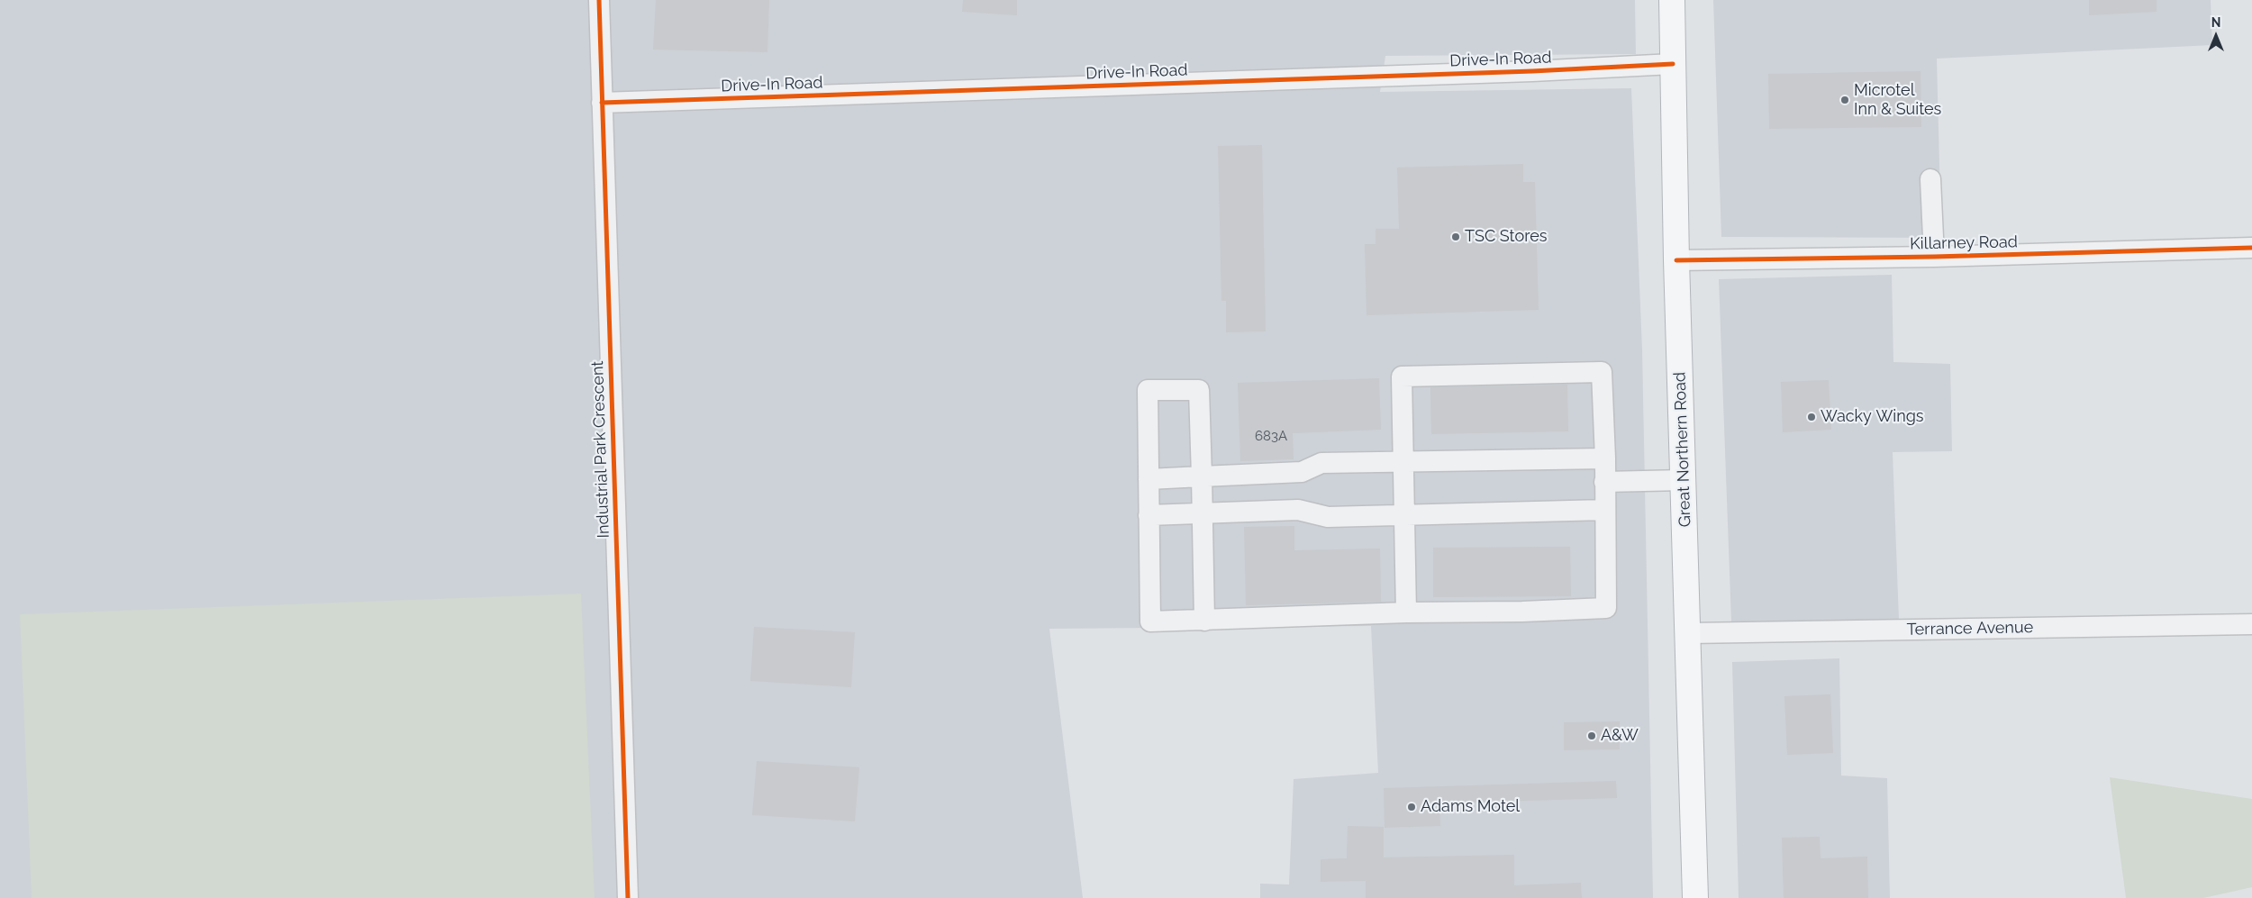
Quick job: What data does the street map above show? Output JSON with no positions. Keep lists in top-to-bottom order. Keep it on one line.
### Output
{"streets":{"highway":["Great Northern Road"],"street":["Drive-In Road","Killarney Road","Industrial Park Crescent","Terrance Avenue"]},"crossings":[["Drive-In Road","Industrial Park Crescent"],["Drive-In Road","Great Northern Road"],["Killarney Road","Great Northern Road"],["Great Northern Road","Terrance Avenue"]],"places":["Microtel Inn & Suites","TSC Stores","Wacky Wings","A&W","Adams Motel"],"house_numbers":["683A"],"north":"top"}
